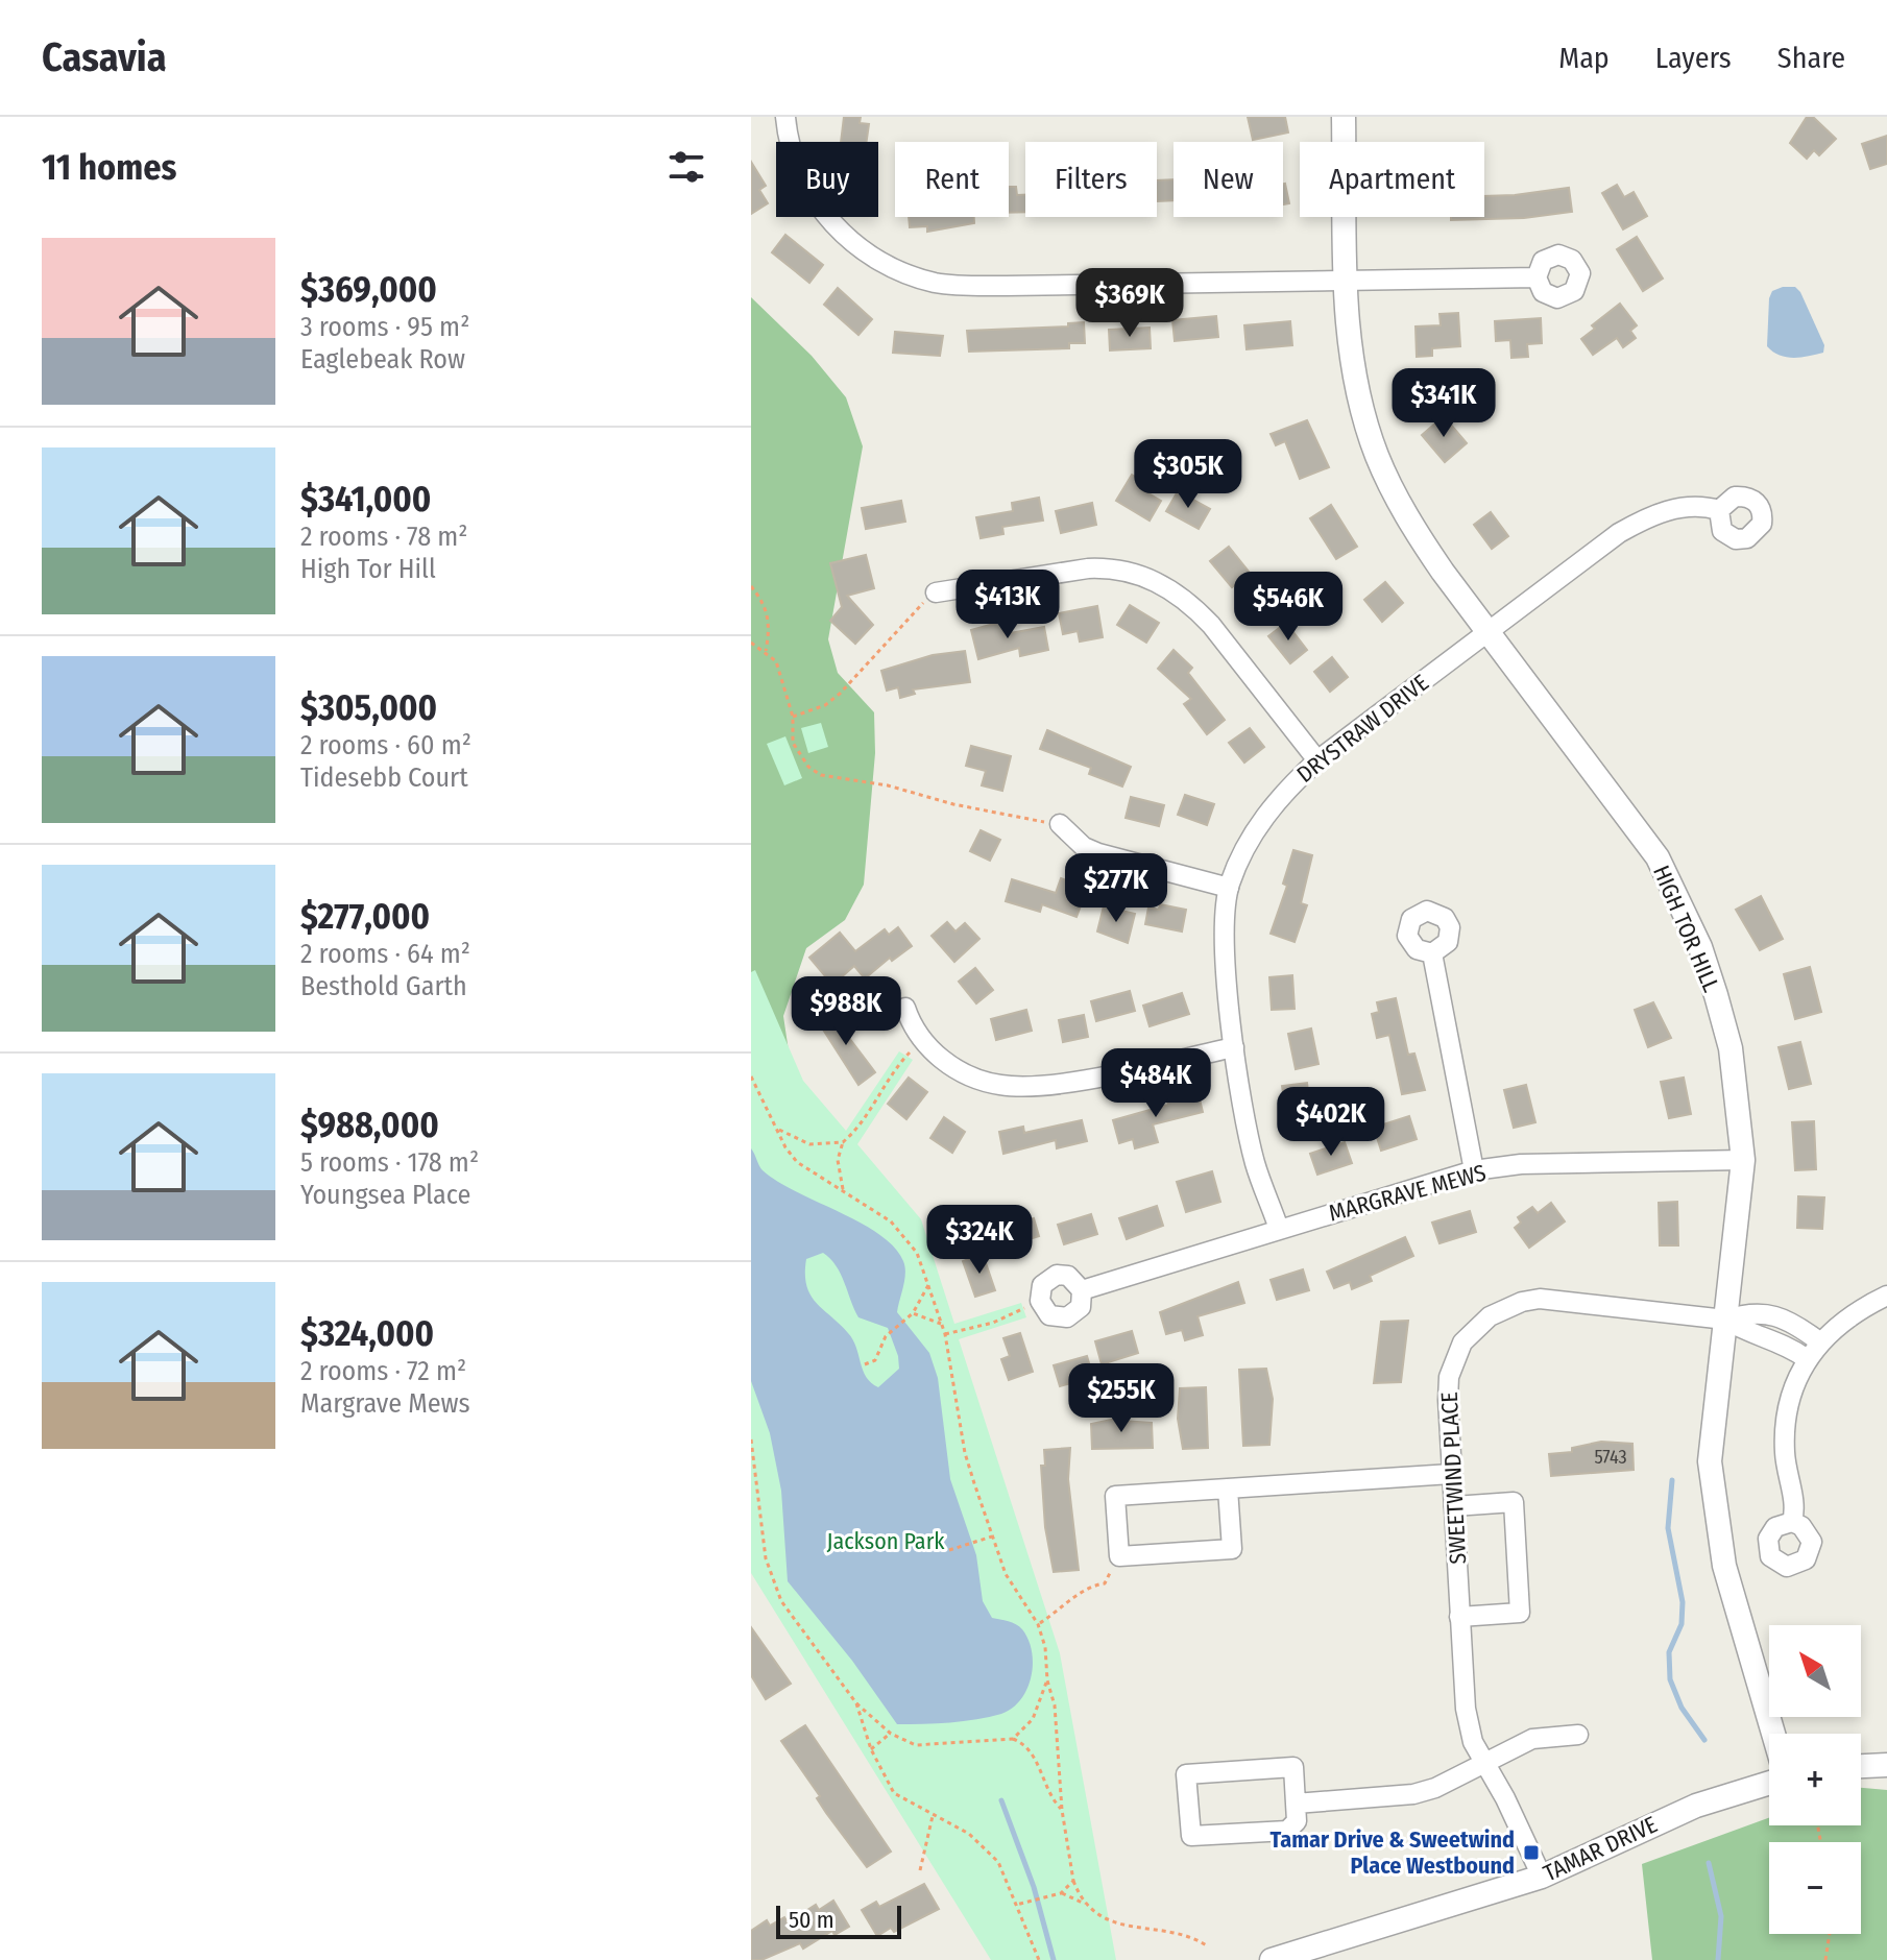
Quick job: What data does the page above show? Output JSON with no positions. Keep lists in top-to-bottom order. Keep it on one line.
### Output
{"streets":{"street":["DRYSTRAW DRIVE","HIGH TOR HILL","MARGRAVE MEWS","SWEETWIND PLACE","TAMAR DRIVE"]},"crossings":[["DRYSTRAW DRIVE","HIGH TOR HILL"],["DRYSTRAW DRIVE","MARGRAVE MEWS"],["HIGH TOR HILL","MARGRAVE MEWS"],["HIGH TOR HILL","SWEETWIND PLACE"],["SWEETWIND PLACE","TAMAR DRIVE"]],"parks":["Jackson Park"],"places":{"transit":["Tamar Drive & Sweetwind Place Westbound"]},"house_numbers":["5743"],"scale_bar":"50 m","north":"top left","page":{"header":"Casavia","nav":["Map","Layers","Share"],"heading":"11 homes","chip":["Buy","Rent","Filters","New","Apartment"],"list":[{"name":"$369,000","note":"3 rooms · 95 m² · Eaglebeak Row"},{"name":"$341,000","note":"2 rooms · 78 m² · High Tor Hill"},{"name":"$305,000","note":"2 rooms · 60 m² · Tidesebb Court"},{"name":"$277,000","note":"2 rooms · 64 m² · Besthold Garth"},{"name":"$988,000","note":"5 rooms · 178 m² · Youngsea Place"},{"name":"$324,000","note":"2 rooms · 72 m² · Margrave Mews"}],"price":["$369K","$341K","$305K","$413K","$546K","$277K","$988K","$484K","$402K","$324K","$255K"],"map_buttons":["+","−"],"scale":"50 m"}}
